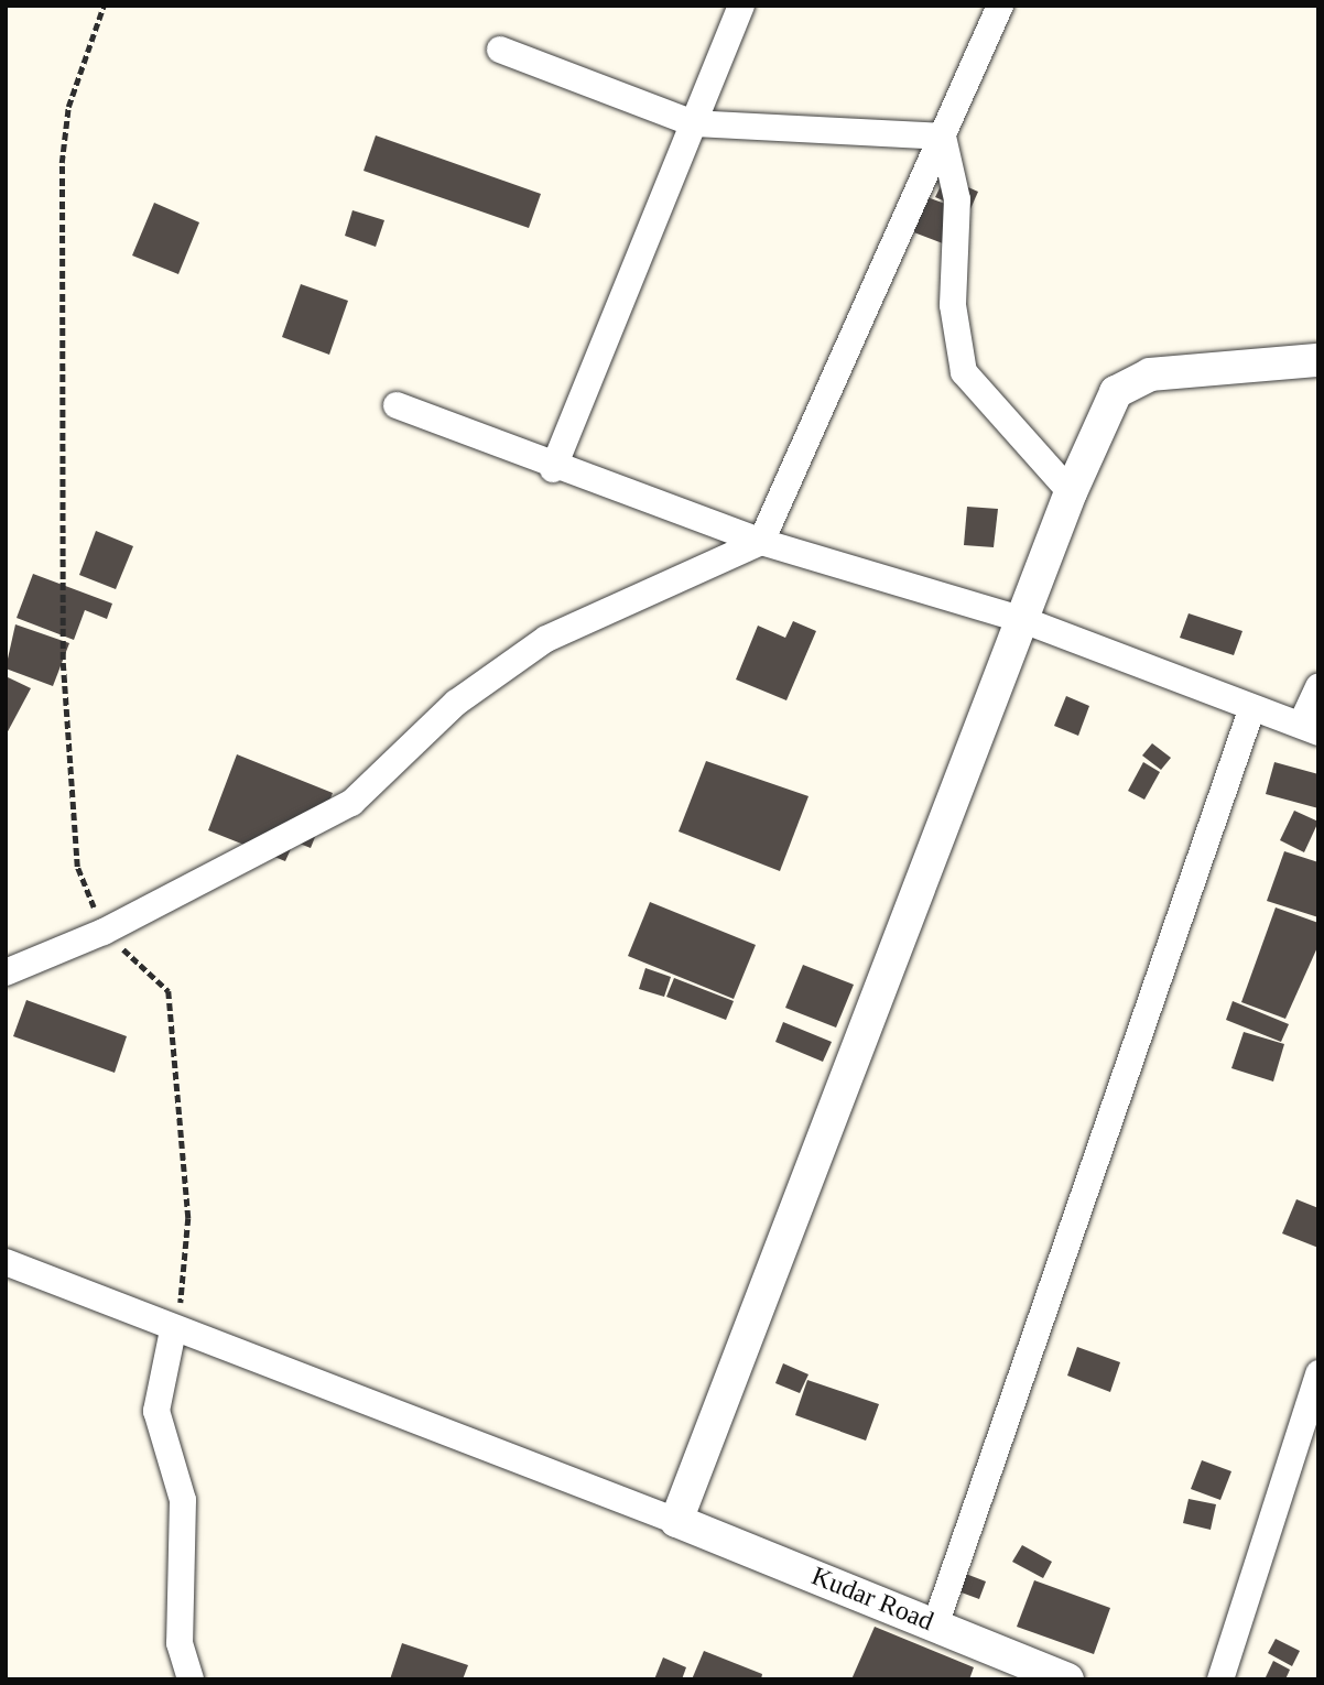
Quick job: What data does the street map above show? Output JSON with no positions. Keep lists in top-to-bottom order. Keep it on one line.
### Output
{"streets":{"street":["Kudar Road"]}}
